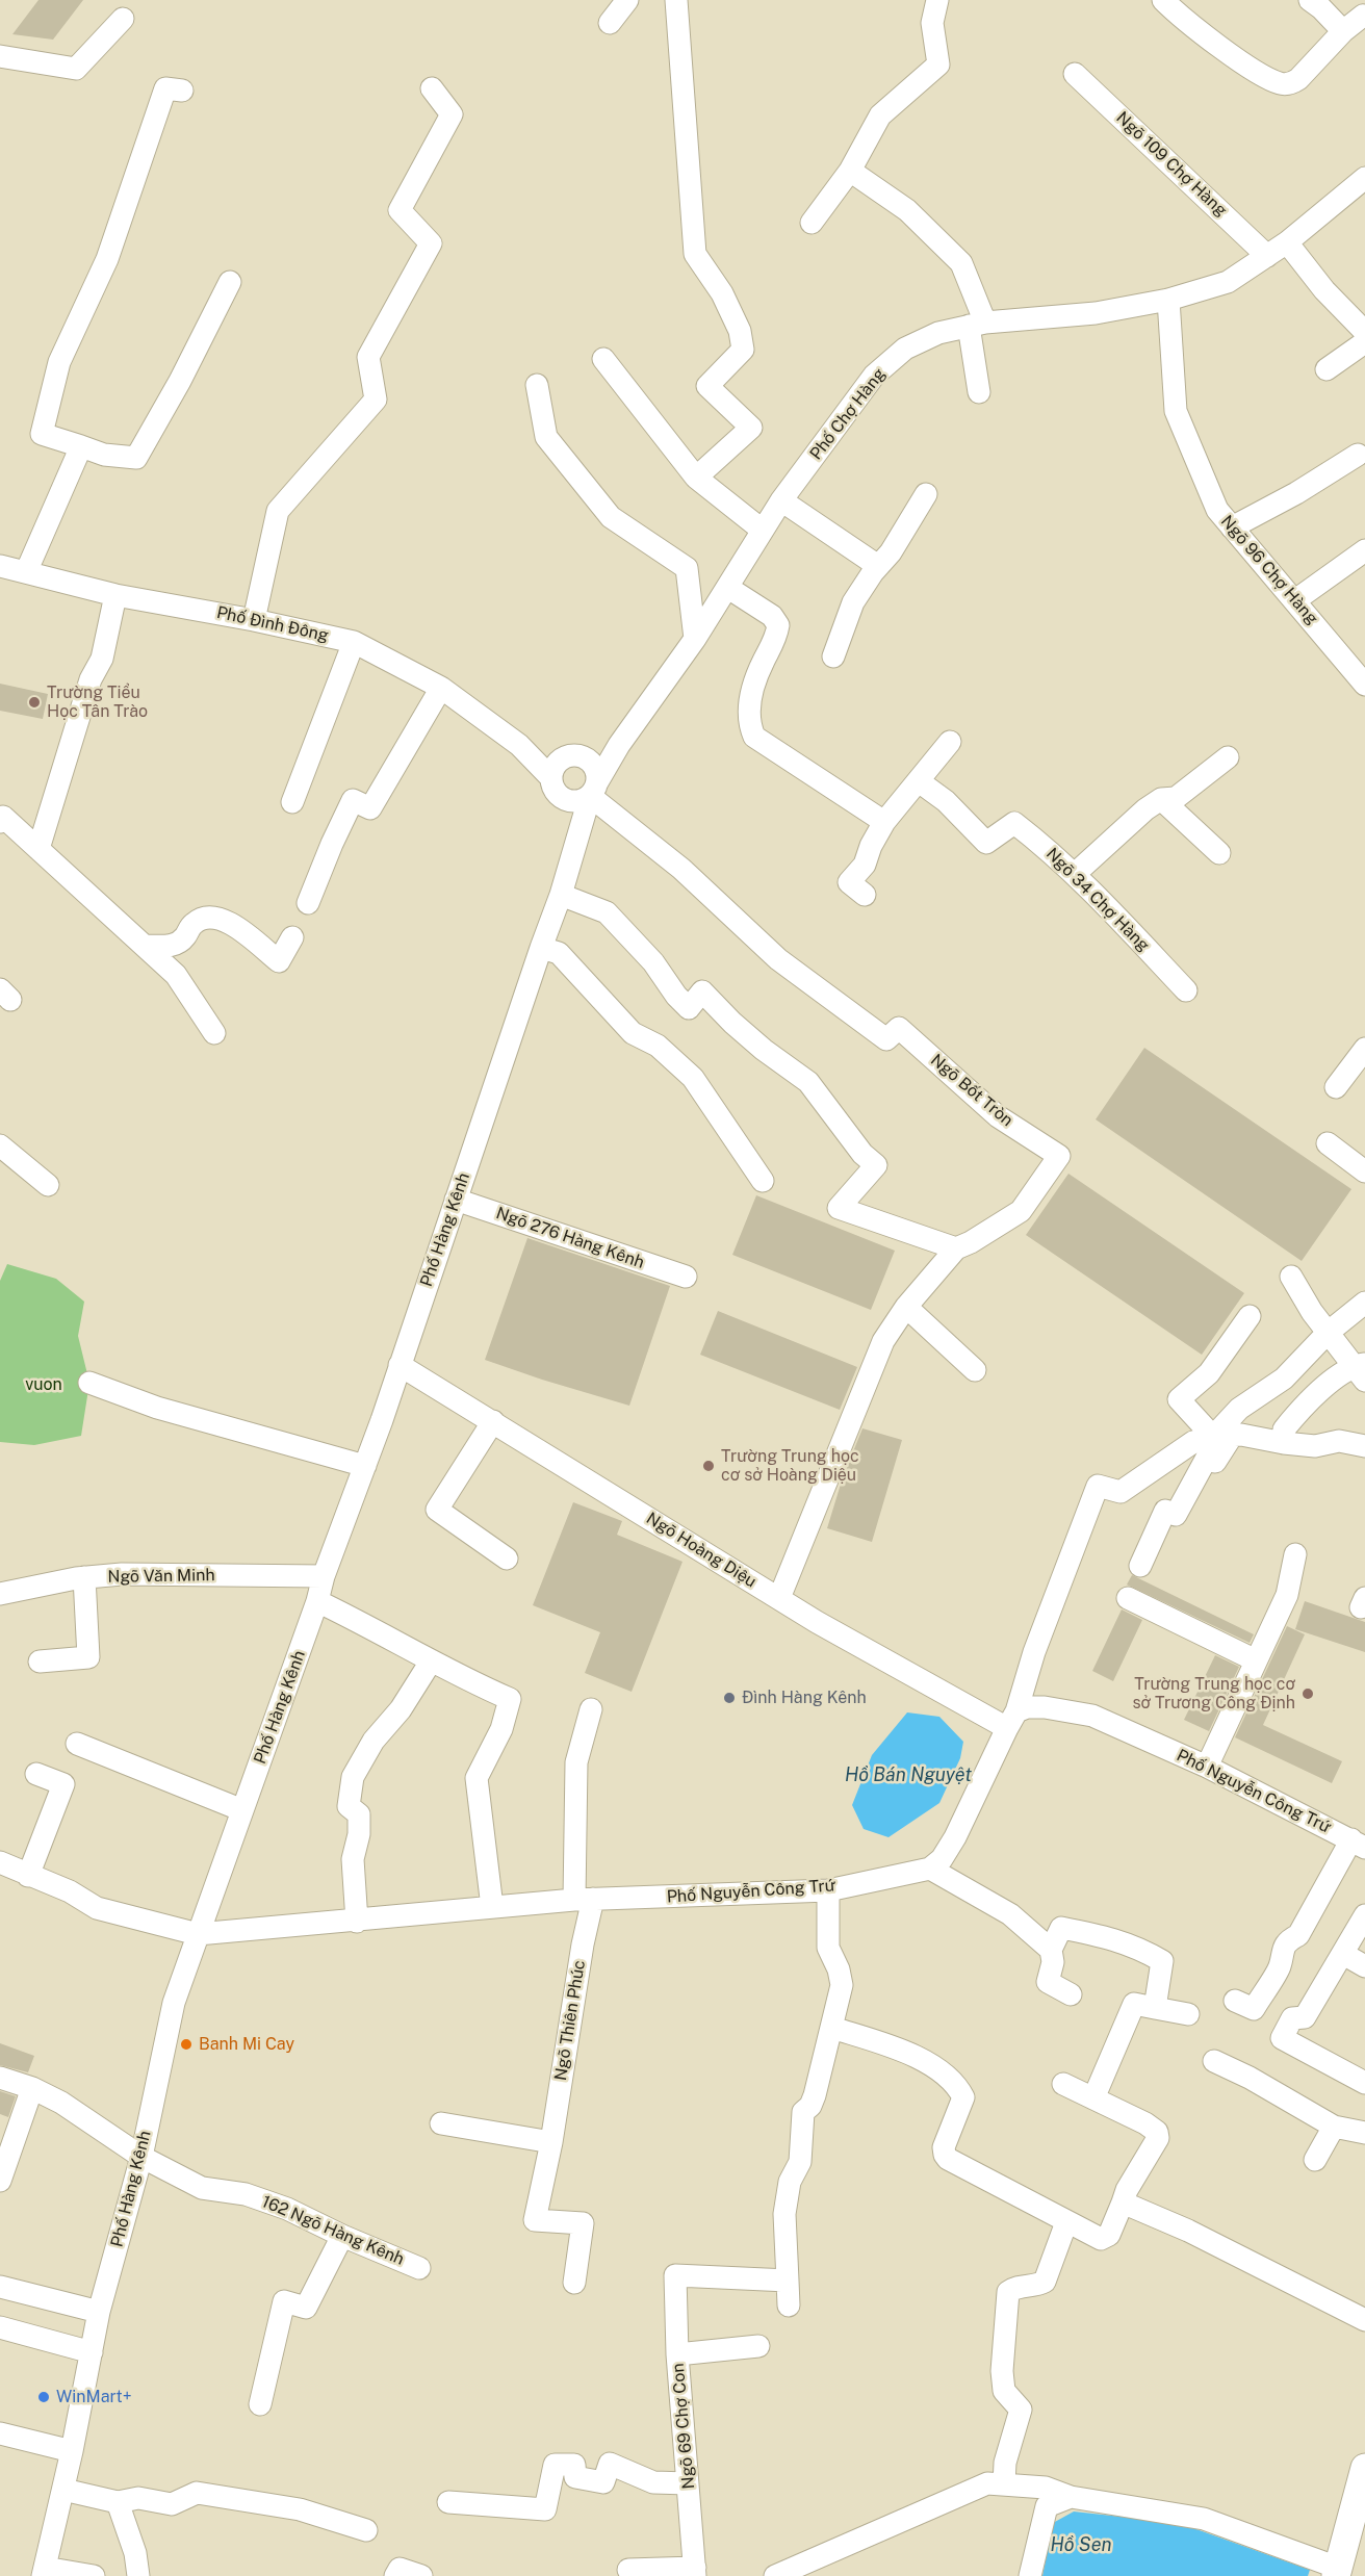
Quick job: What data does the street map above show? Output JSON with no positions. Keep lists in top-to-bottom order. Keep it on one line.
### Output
{"streets":{"street":["Ngõ 109 Chợ Hàng","Phố Chợ Hàng","Ngõ 96 Chợ Hàng","Phố Đình Đông","Ngõ 34 Chợ Hàng","Ngõ Bốt Tròn","Phố Hàng Kênh","Ngõ 276 Hàng Kênh","Ngõ Hoàng Diệu","Ngõ Văn Minh","Phố Nguyễn Công Trứ","Ngõ Thiên Phúc","162 Ngõ Hàng Kênh","Ngõ 69 Chợ Con"]},"crossings":[["Ngõ 109 Chợ Hàng","Phố Chợ Hàng"],["Phố Chợ Hàng","Ngõ 96 Chợ Hàng"],["Phố Chợ Hàng","Ngõ Bốt Tròn"],["Phố Chợ Hàng","Phố Hàng Kênh"],["Ngõ Bốt Tròn","Phố Hàng Kênh"],["Ngõ Bốt Tròn","Ngõ Hoàng Diệu"],["Phố Hàng Kênh","Ngõ 276 Hàng Kênh"],["Phố Hàng Kênh","Ngõ Hoàng Diệu"],["Phố Hàng Kênh","Ngõ Văn Minh"],["Phố Hàng Kênh","Phố Nguyễn Công Trứ"],["Phố Hàng Kênh","162 Ngõ Hàng Kênh"],["Ngõ Hoàng Diệu","Phố Nguyễn Công Trứ"],["Phố Nguyễn Công Trứ","Ngõ Thiên Phúc"]],"water":["Hồ Bán Nguyệt","Hồ Sen"],"parks":["vuon"],"places":["Trường Tiểu Học Tân Trào","Trường Trung học cơ sở Hoàng Diệu","Trường Trung học cơ sở Trương Công Định","Đình Hàng Kênh","Banh Mi Cay","WinMart+"]}
